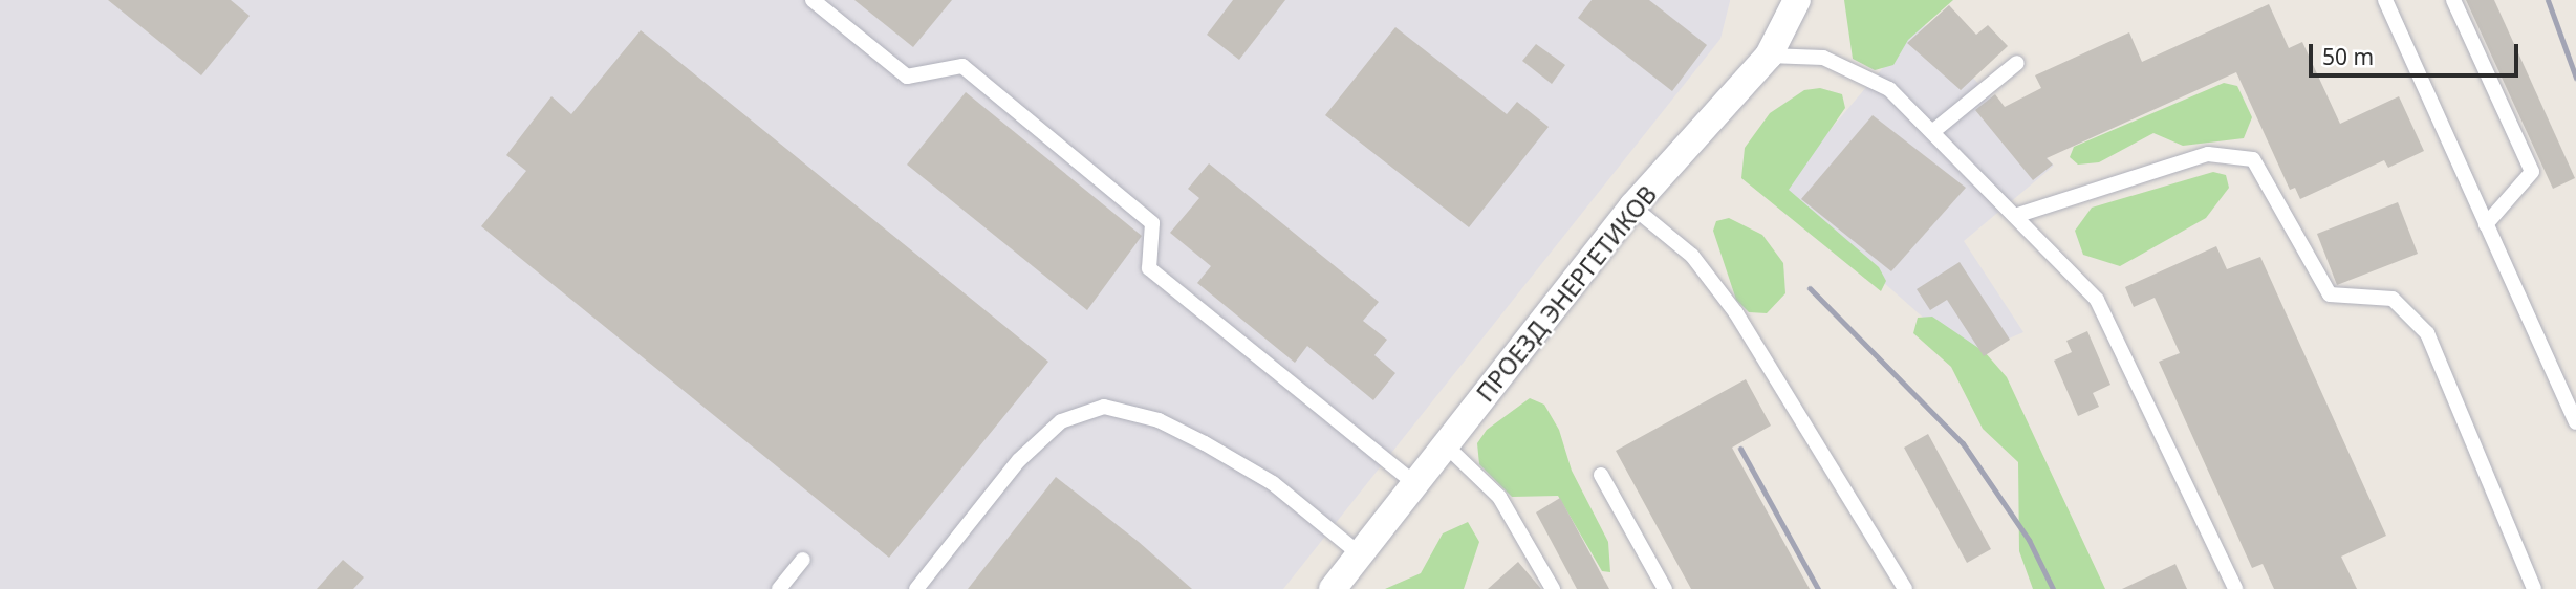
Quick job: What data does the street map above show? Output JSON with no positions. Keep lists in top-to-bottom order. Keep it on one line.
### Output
{"streets":{"street":["ПРОЕЗД ЭНЕРГЕТИКОВ"]},"scale_bar":"50 m"}
